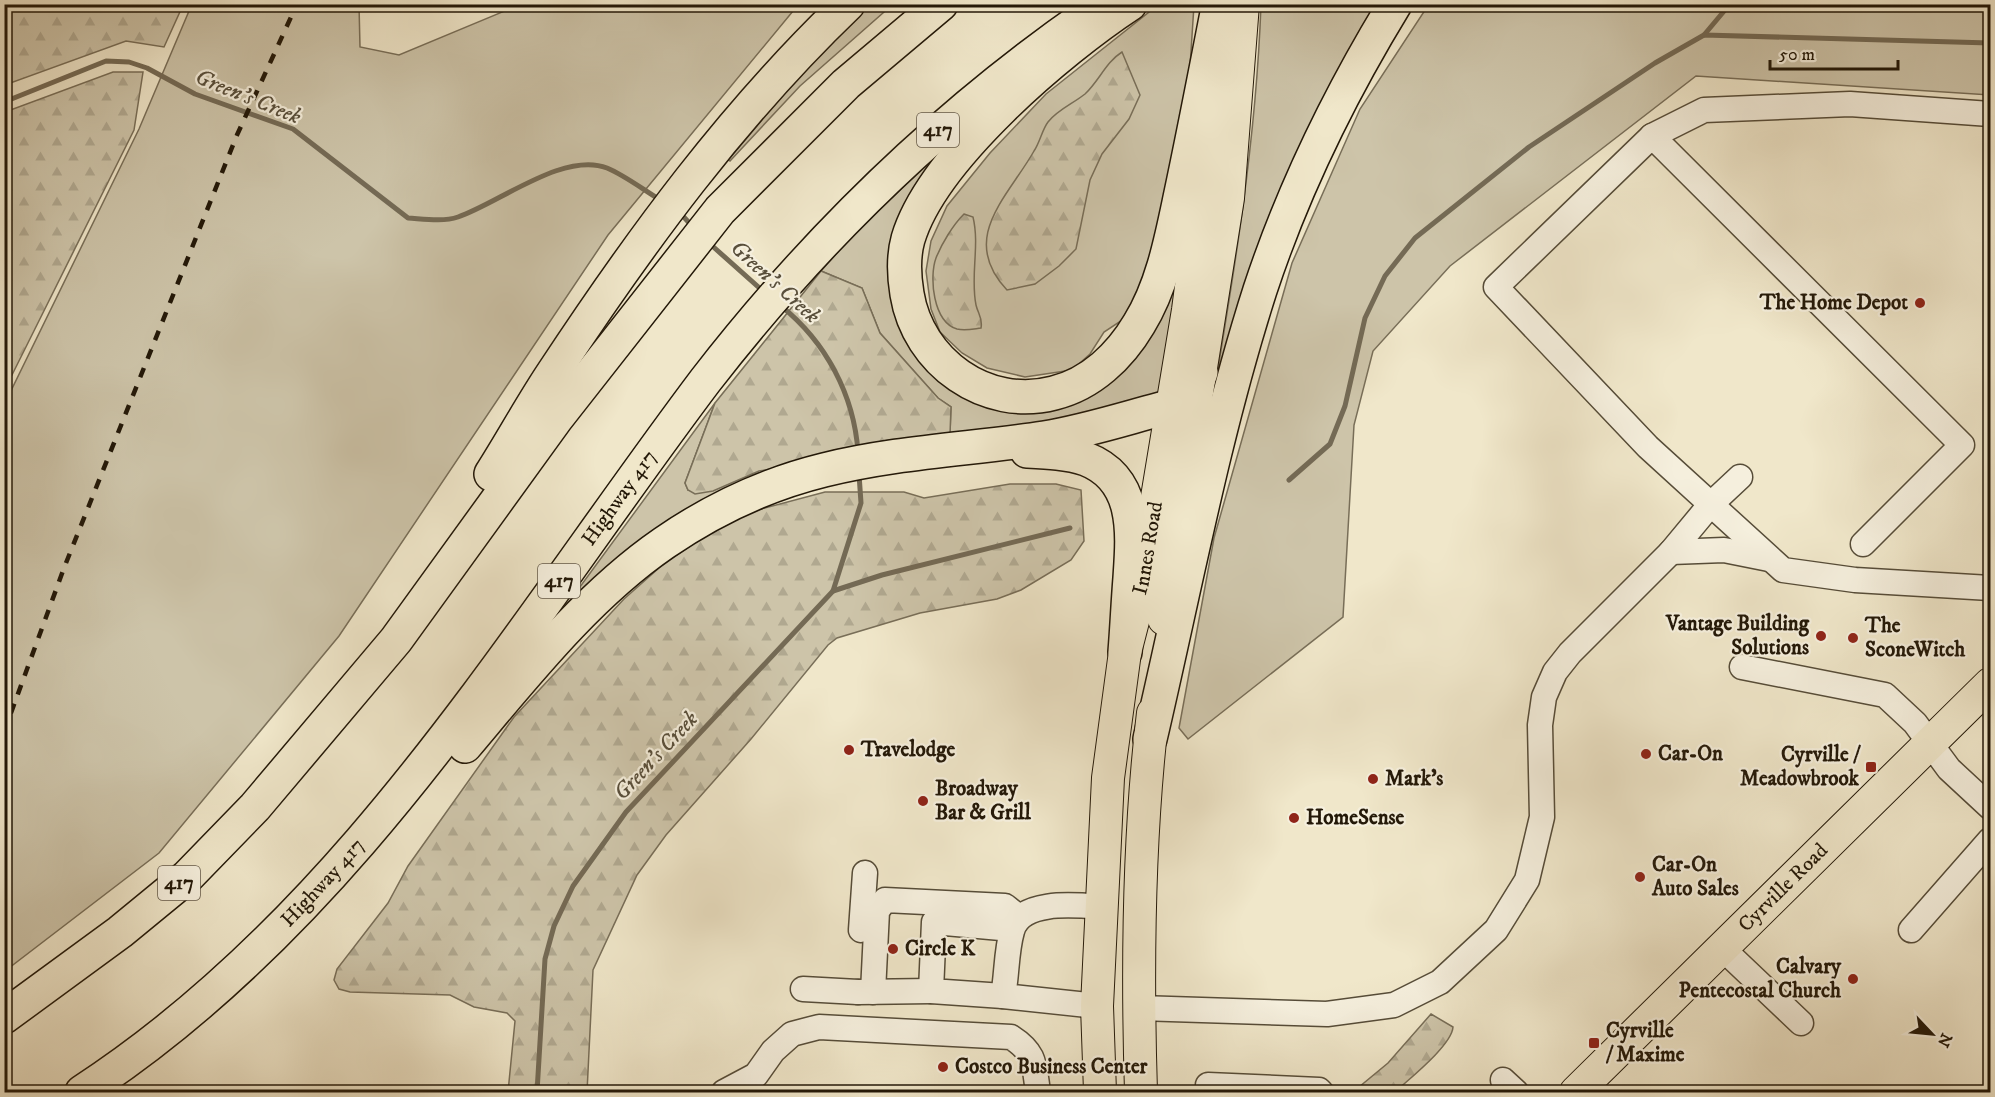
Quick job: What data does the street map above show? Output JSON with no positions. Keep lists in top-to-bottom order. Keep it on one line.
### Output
{"streets":{"highway":["417","Highway 417"],"main road":["Innes Road","Cyrville Road"]},"water":["Green's Creek"],"places":{"other":["The Home Depot","Vantage Building Solutions","The SconeWitch","Travelodge","Car-On","Mark's","Broadway Bar & Grill","HomeSense","Car-On Auto Sales","Circle K","Calvary Pentecostal Church","Costco Business Center"],"transit":["Cyrville / Meadowbrook","Cyrville / Maxime"]},"scale_bar":"50 m","north":"bottom right"}
